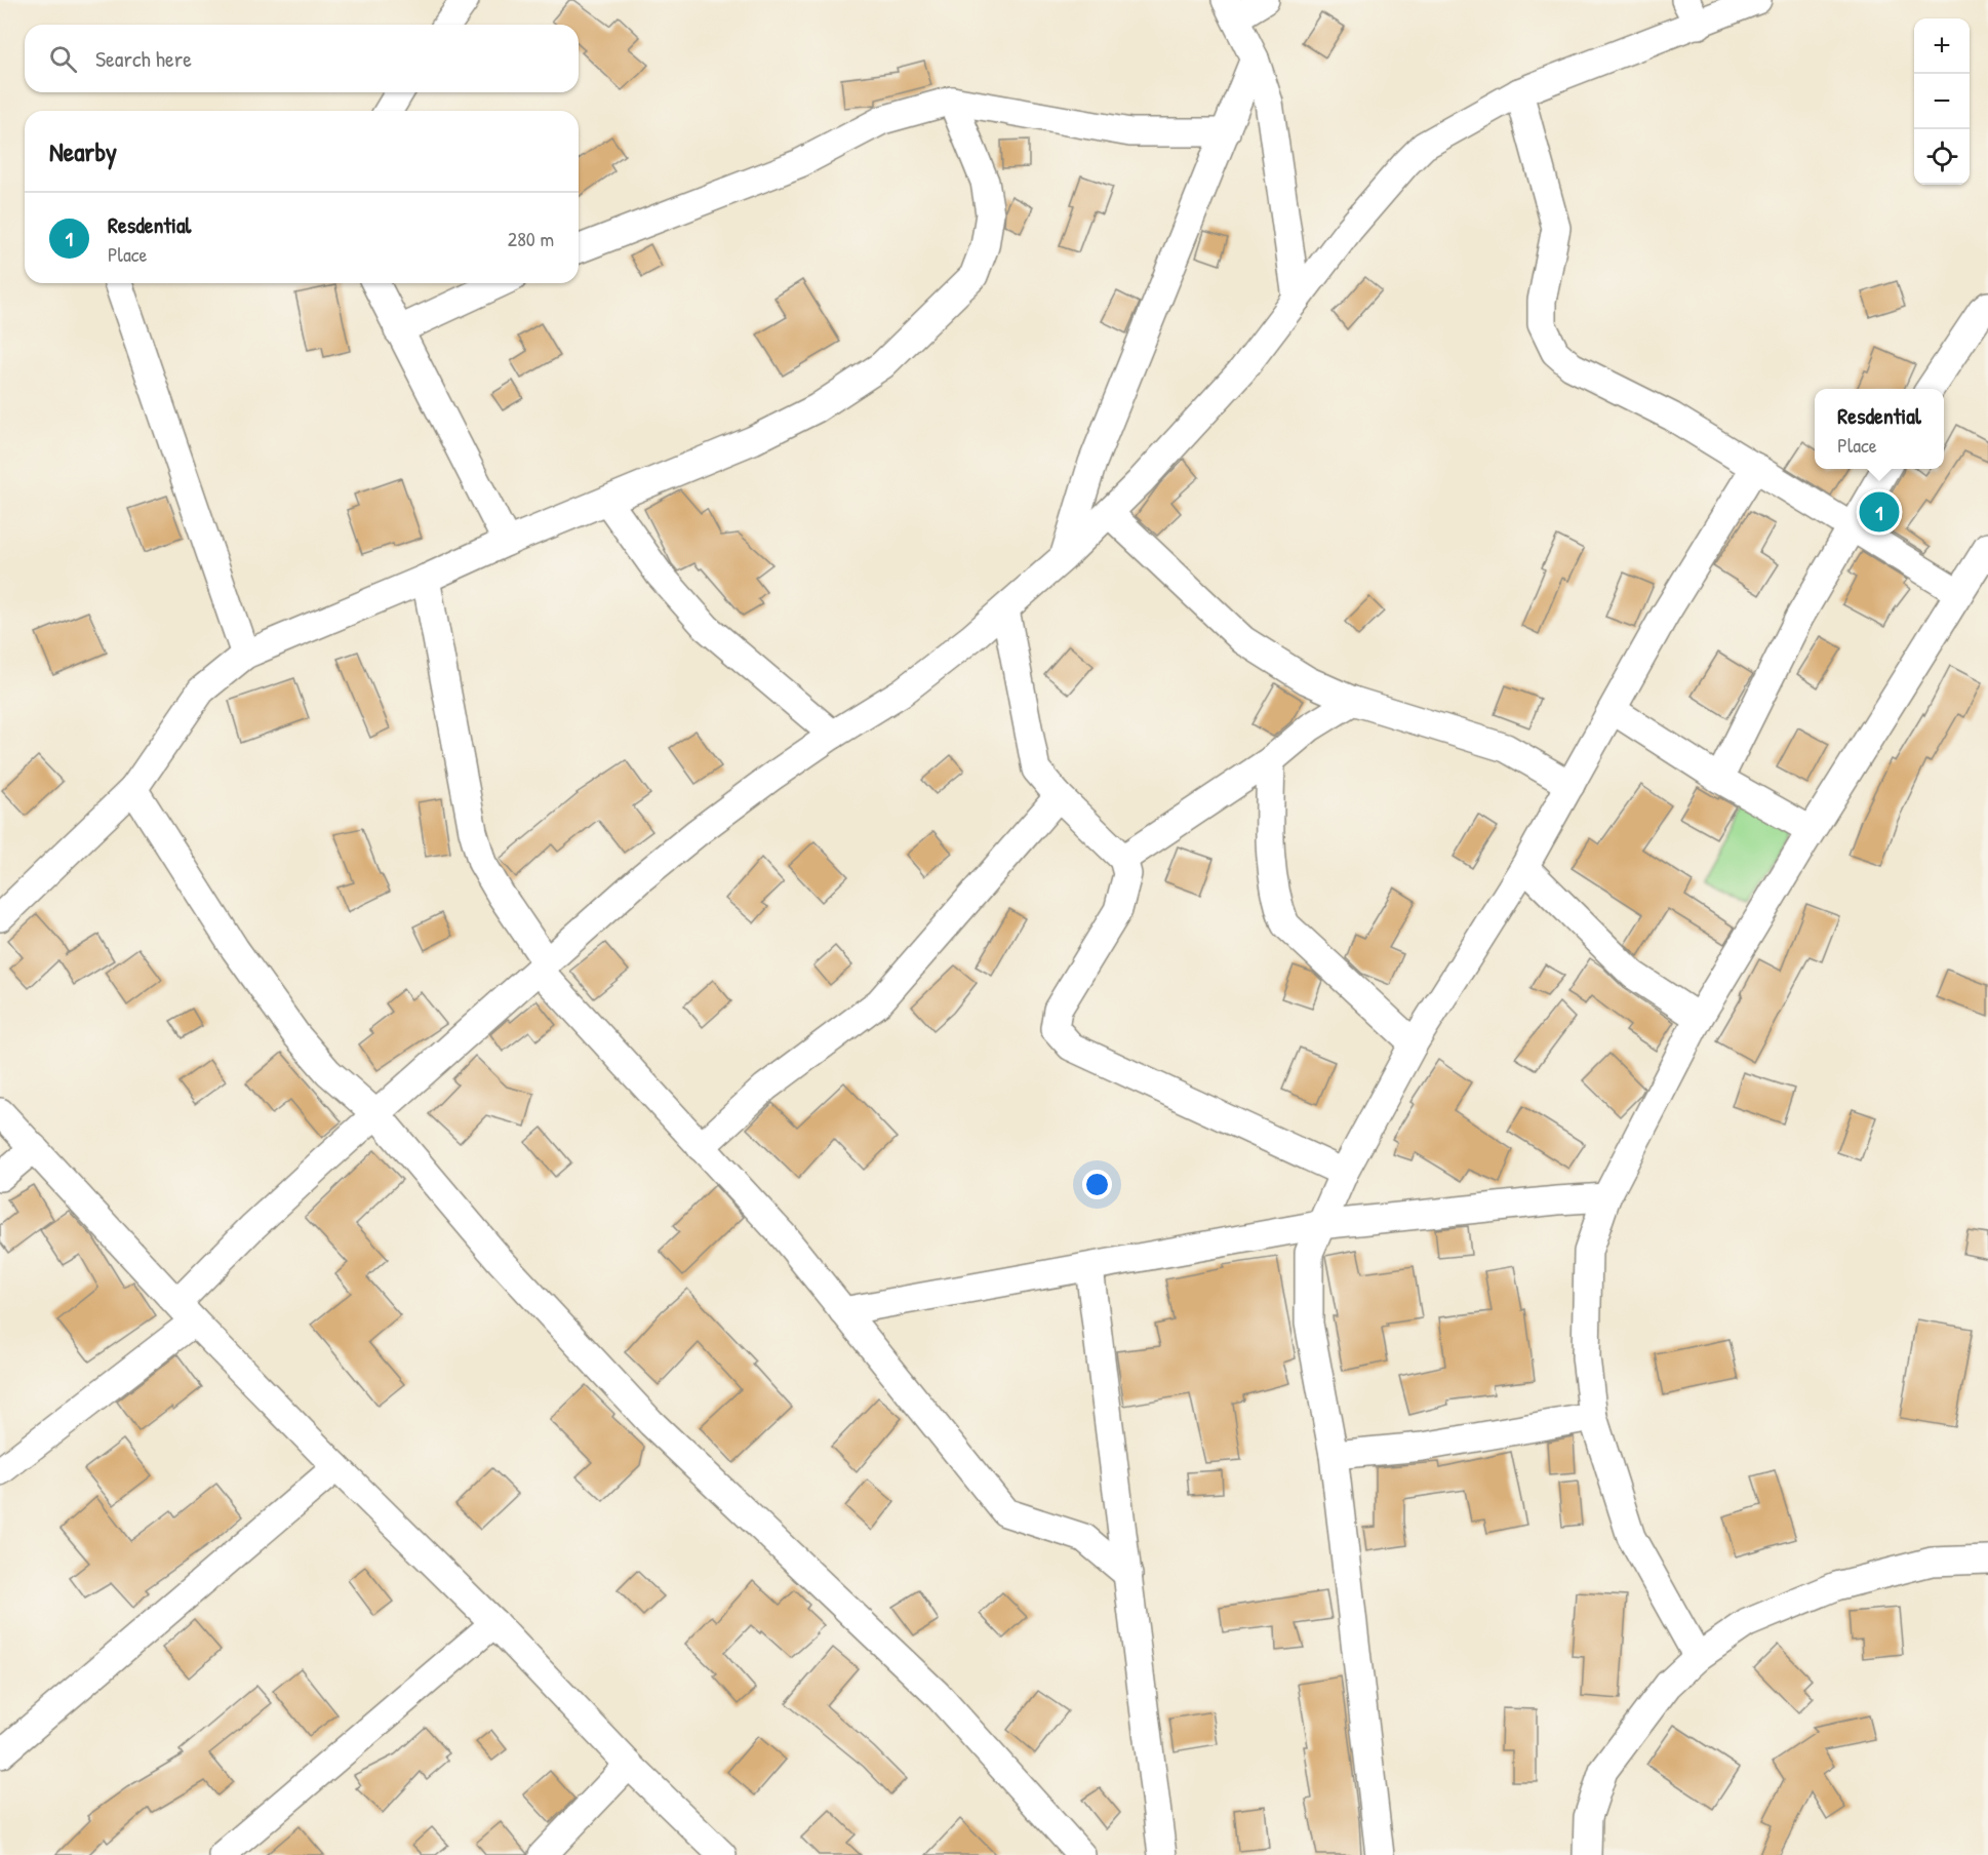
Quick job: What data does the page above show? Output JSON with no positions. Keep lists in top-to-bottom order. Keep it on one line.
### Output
{"page":{"map_buttons":["+","−"],"search":"Search here","heading":"Nearby","list":[{"mark":"1","name":"Resdential","note":"Place","value":"280 m"}],"popup":["Resdential","Place"],"pins":"1"}}
